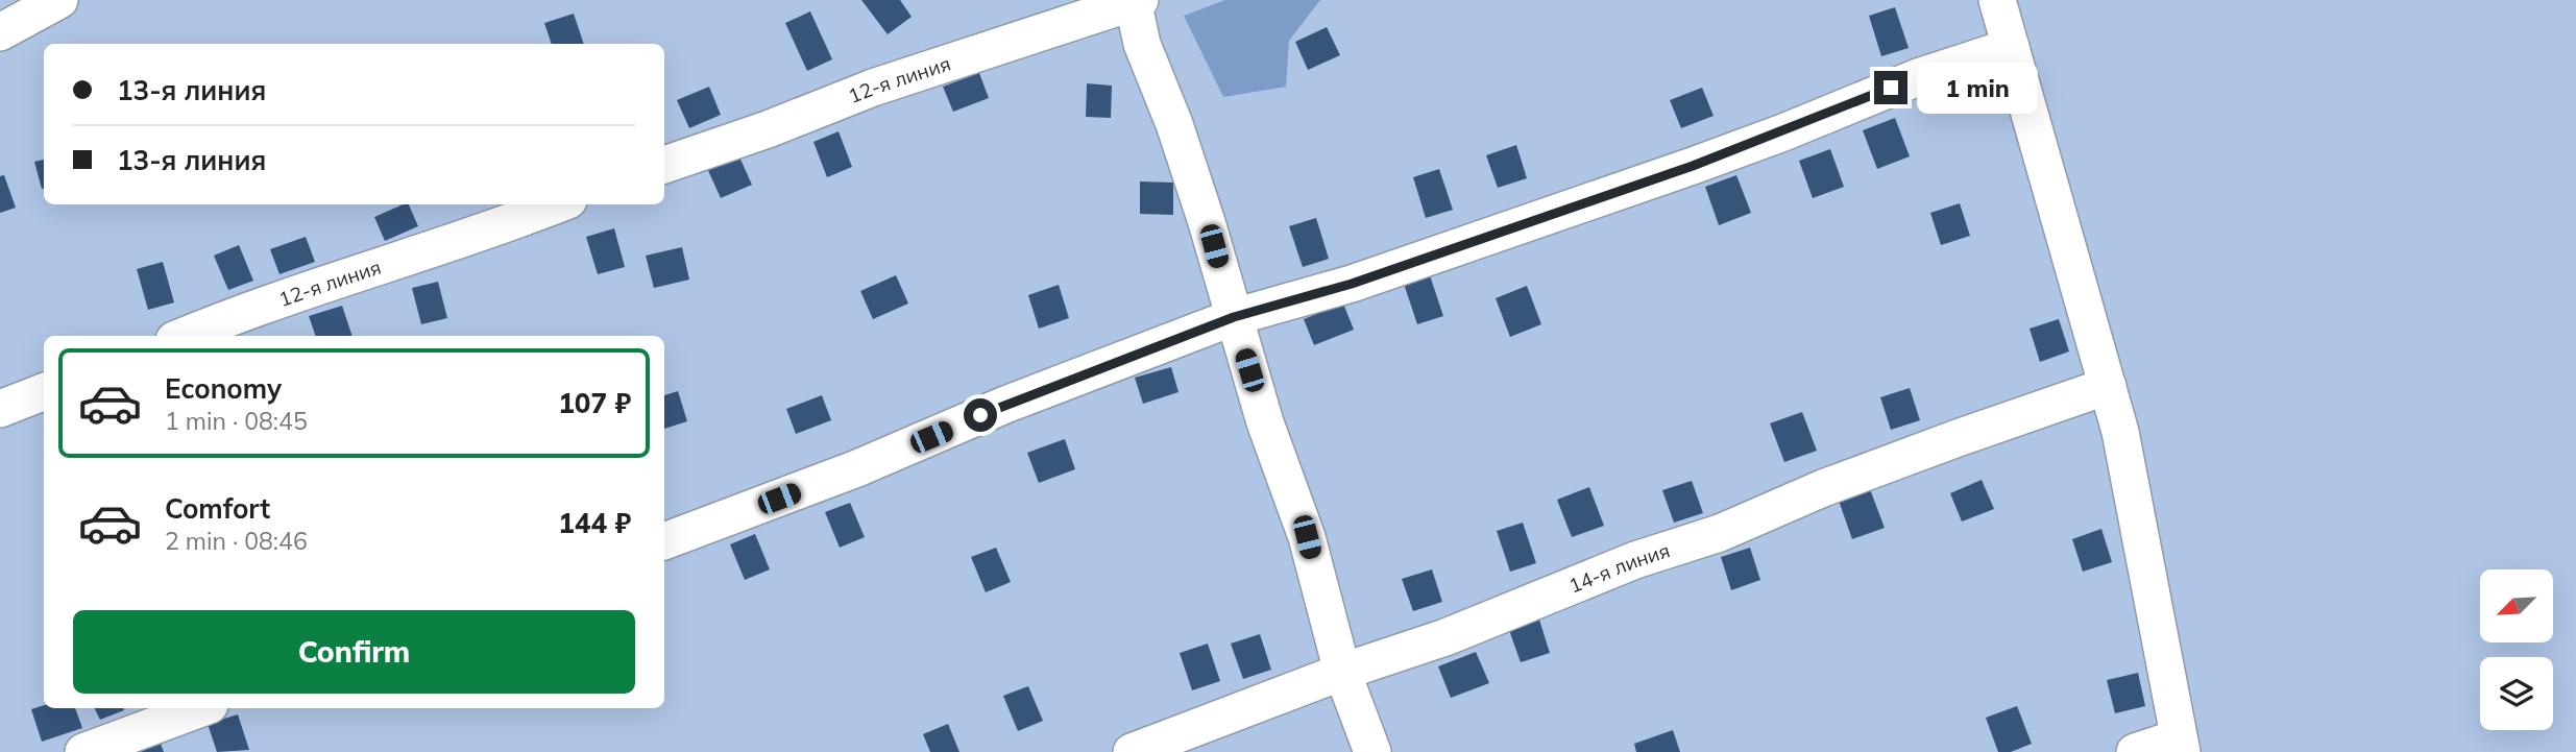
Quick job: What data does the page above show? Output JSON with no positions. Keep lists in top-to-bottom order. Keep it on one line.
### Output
{"streets":{"street":["12-я линия","14-я линия"]},"north":"bottom left","page":{"banner":["13-я линия","13-я линия"],"bubble":"1 min","list":[{"name":"Economy","note":"1 min · 08:45","value":"107 ₽"},{"name":"Comfort","note":"2 min · 08:46","value":"144 ₽"}],"buttons":"Confirm"}}
